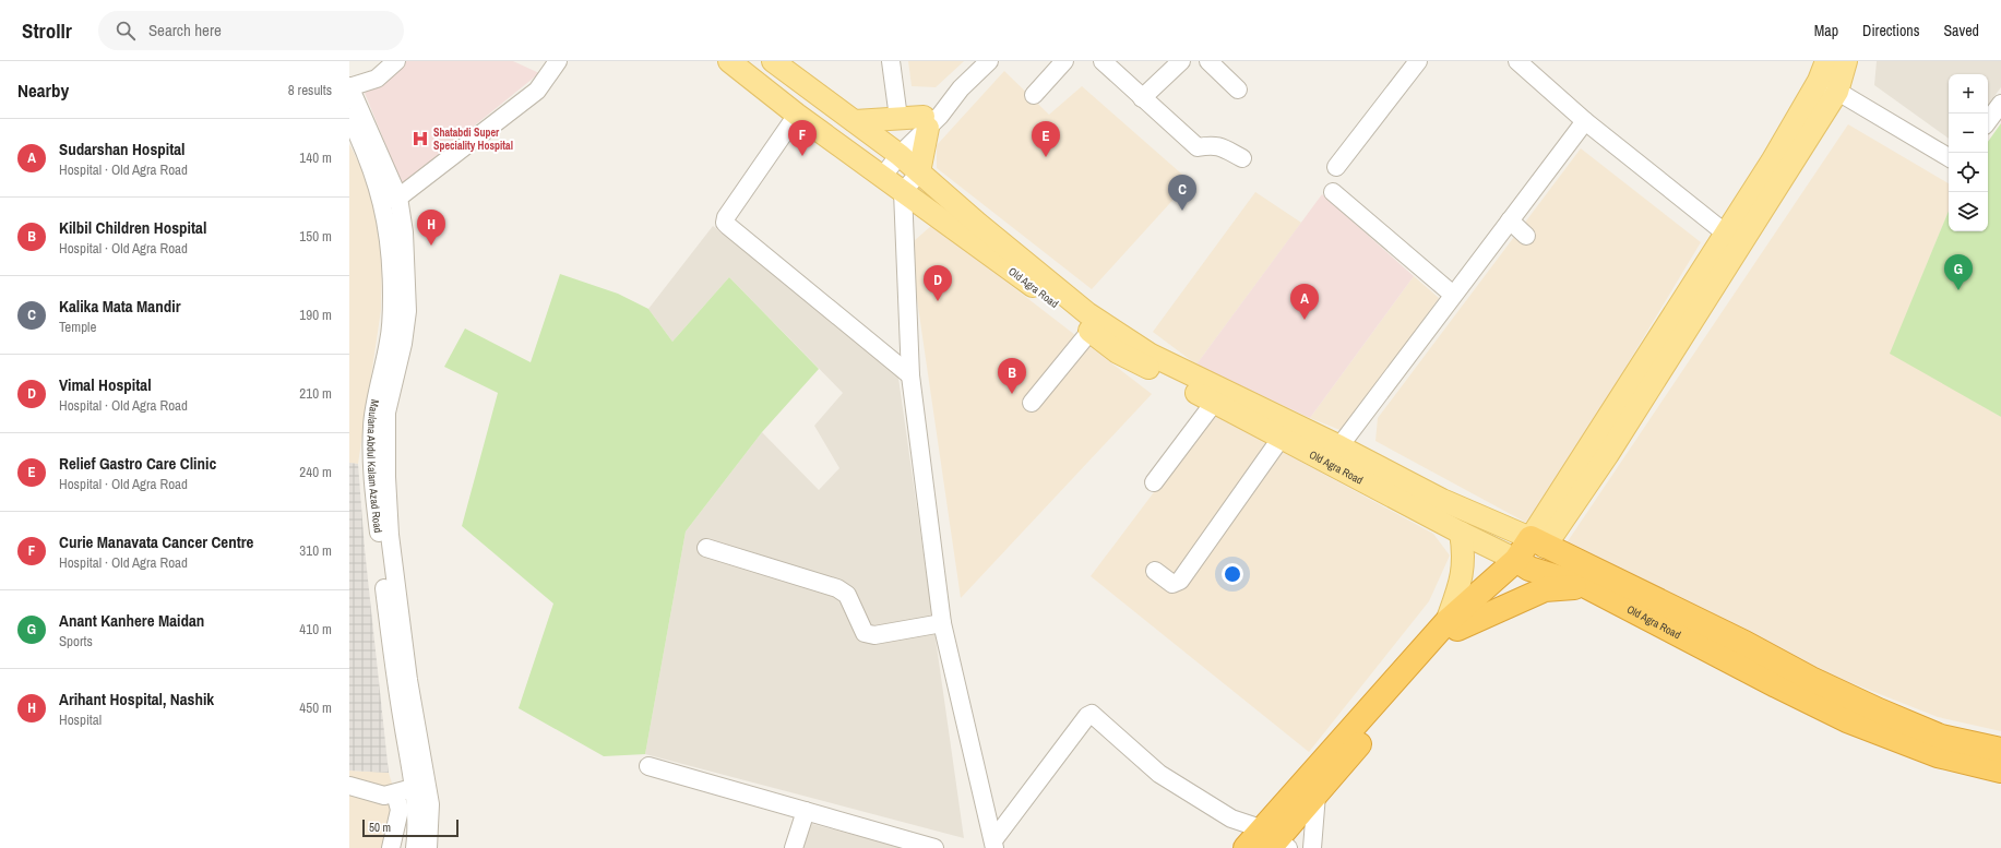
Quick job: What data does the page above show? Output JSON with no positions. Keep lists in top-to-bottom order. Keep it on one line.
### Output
{"streets":{"highway":["Old Agra Road"],"street":["Maulana Abdul Kalam Azad Road"]},"places":{"hospital":["Shatabdi Super Speciality Hospital"]},"scale_bar":"50 m","page":{"header":"Strollr","search":"Search here","nav":["Map","Directions","Saved"],"heading":["Nearby","8 results"],"map_buttons":["+","−"],"list":[{"mark":"A","name":"Sudarshan Hospital","note":"Hospital · Old Agra Road","value":"140 m"},{"mark":"B","name":"Kilbil Children Hospital","note":"Hospital · Old Agra Road","value":"150 m"},{"mark":"C","name":"Kalika Mata Mandir","note":"Temple","value":"190 m"},{"mark":"D","name":"Vimal Hospital","note":"Hospital · Old Agra Road","value":"210 m"},{"mark":"E","name":"Relief Gastro Care Clinic","note":"Hospital · Old Agra Road","value":"240 m"},{"mark":"F","name":"Curie Manavata Cancer Centre","note":"Hospital · Old Agra Road","value":"310 m"},{"mark":"G","name":"Anant Kanhere Maidan","note":"Sports","value":"410 m"},{"mark":"H","name":"Arihant Hospital, Nashik","note":"Hospital","value":"450 m"}],"pins":["F","E","C","H","G","D","A","B"],"scale":"50 m"}}
